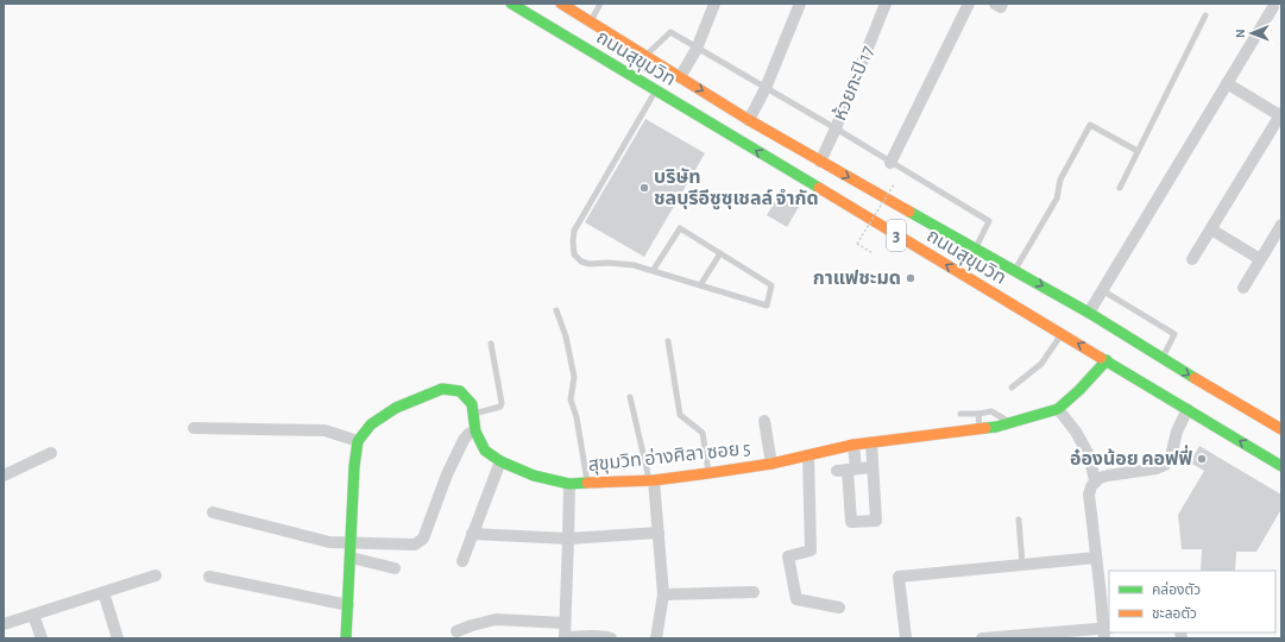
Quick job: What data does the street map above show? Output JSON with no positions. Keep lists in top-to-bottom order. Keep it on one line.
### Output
{"streets":{"main road":["ถนนสุขุมวิท","3","สุขุมวิท อ่างศิลา ซอย 5"],"street":["ห้วยกะปิ 17"]},"crossings":[["ถนนสุขุมวิท","ห้วยกะปิ 17"],["ถนนสุขุมวิท","สุขุมวิท อ่างศิลา ซอย 5"]],"places":["บริษัท ชลบุรีอีซูซุเชลล์ จำกัด","กาแฟชะมด","อ๋องน้อย คอฟฟี่"],"legend":["คล่องตัว","ชะลอตัว"],"north":"left"}
